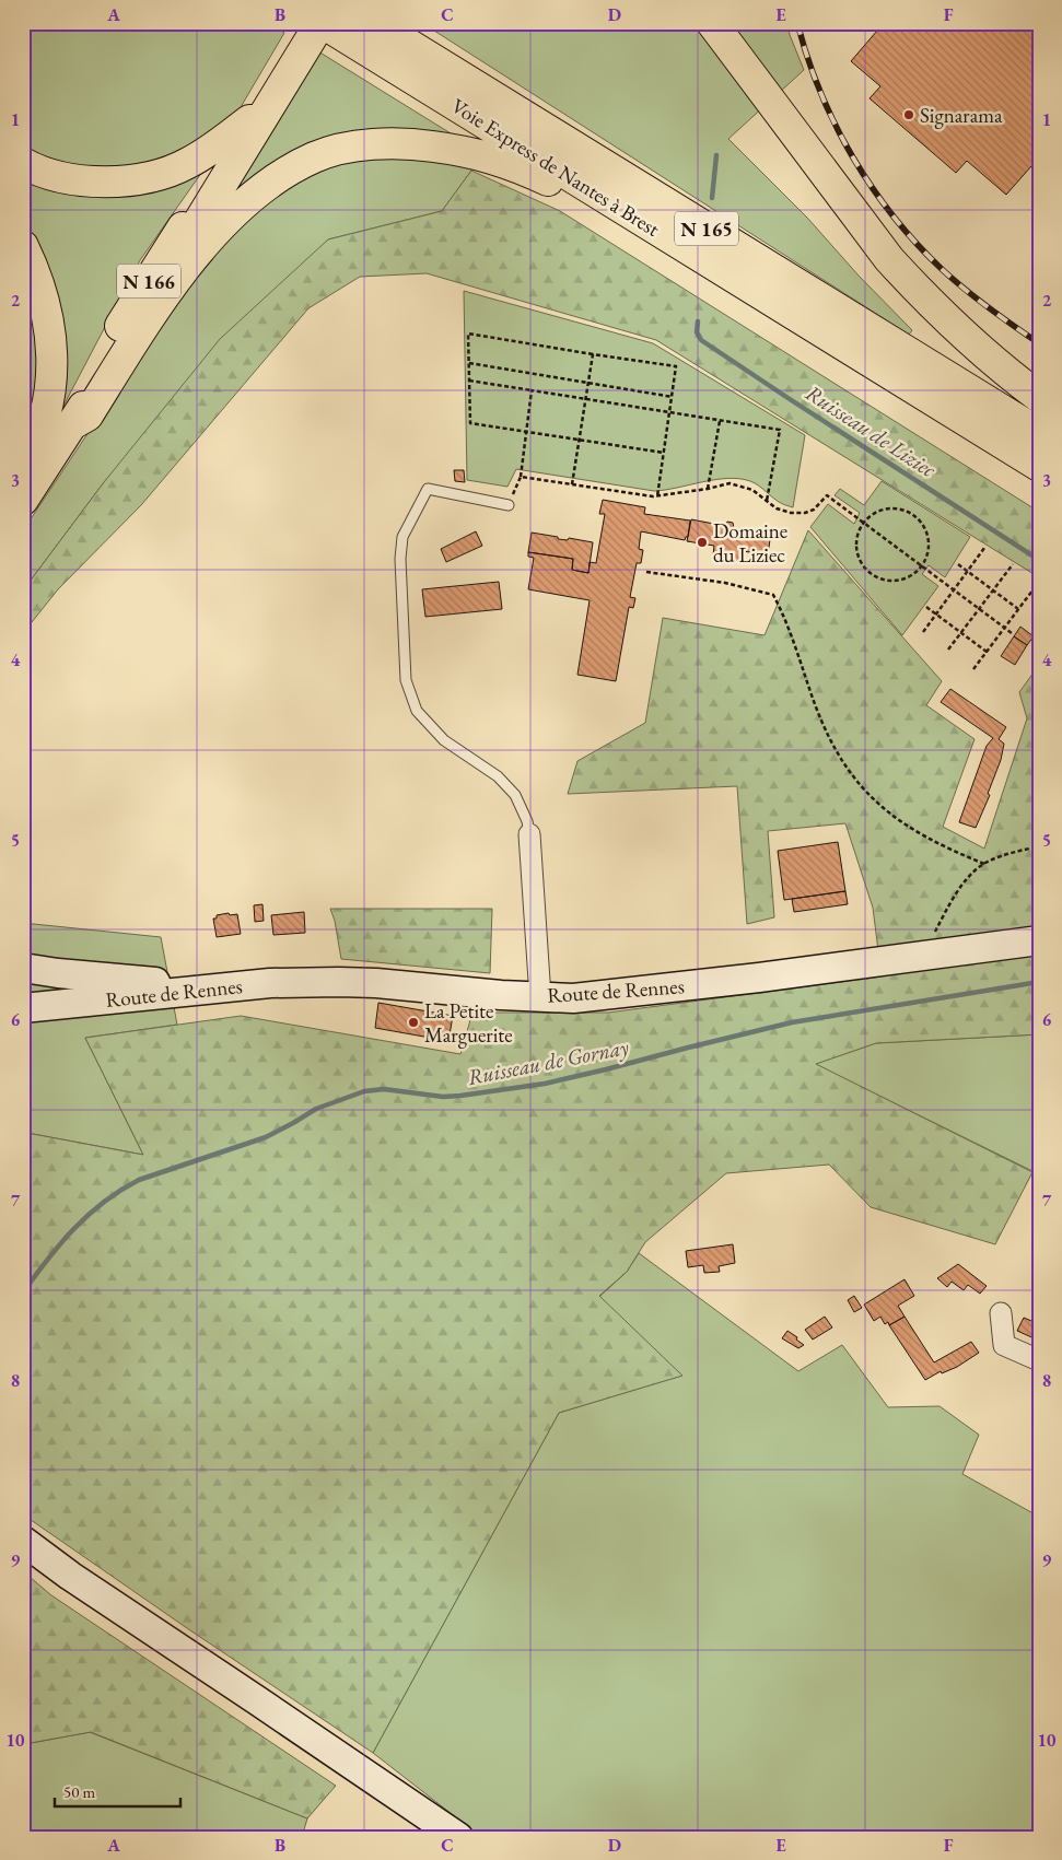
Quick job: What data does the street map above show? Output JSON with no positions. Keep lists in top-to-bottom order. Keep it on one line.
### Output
{"streets":{"highway":["Voie Express de Nantes à Brest","N 165","N 166"],"main road":["Route de Rennes"]},"crossings":[["Voie Express de Nantes à Brest","N 166"]],"water":["Ruisseau de Liziec","Ruisseau de Gornay"],"places":["Signarama","Domaine du Liziec","La Petite Marguerite"],"scale_bar":"50 m","grid":{"columns":["A","B","C","D","E","F"],"rows":["1","2","3","4","5","6","7","8","9","10"]}}
